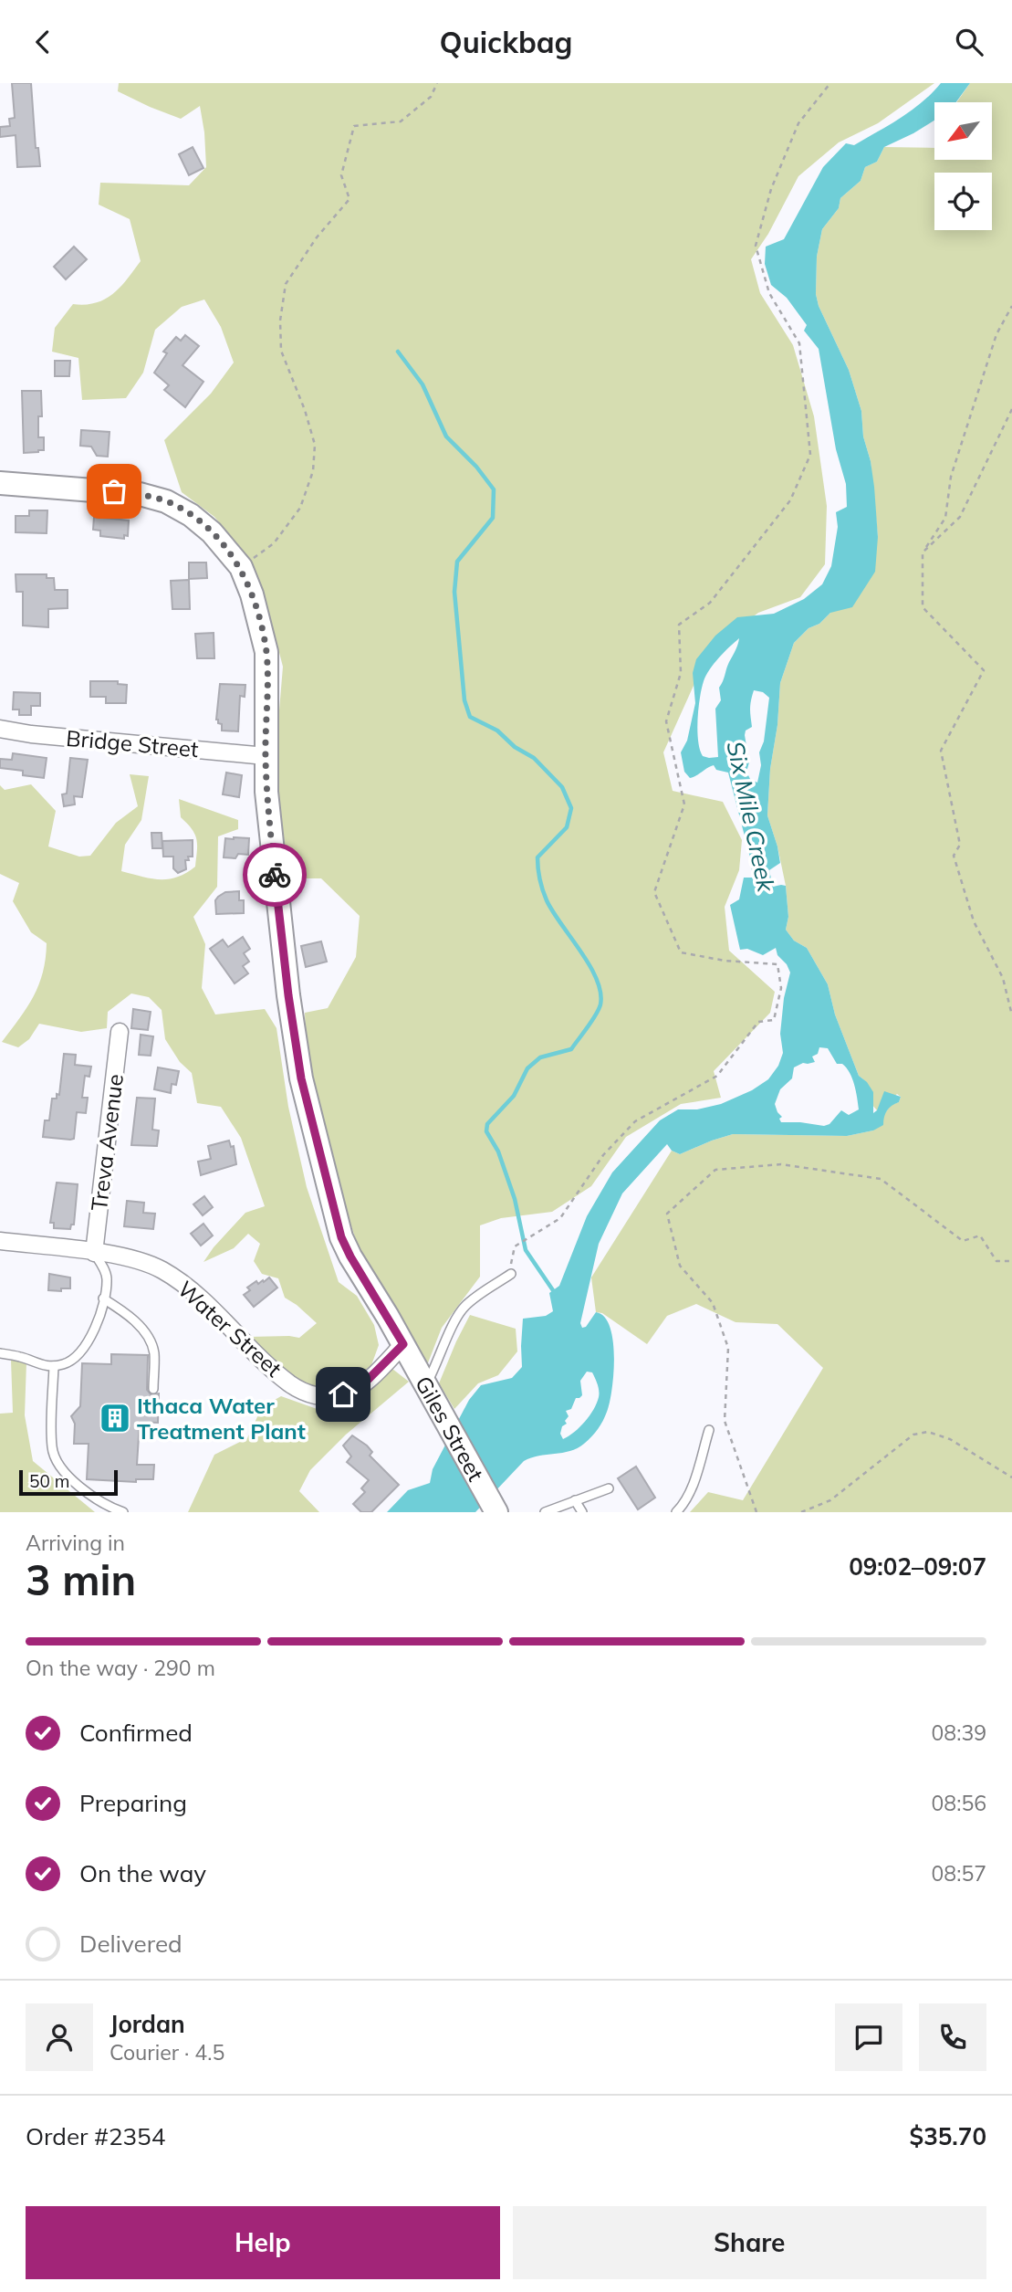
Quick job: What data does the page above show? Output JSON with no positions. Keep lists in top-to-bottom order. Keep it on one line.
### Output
{"streets":{"street":["Bridge Street","Treva Avenue","Water Street","Giles Street"]},"crossings":[["Bridge Street","Giles Street"],["Treva Avenue","Water Street"],["Water Street","Giles Street"]],"water":["Six Mile Creek"],"places":{"building":["Ithaca Water Treatment Plant"]},"scale_bar":"50 m","north":"bottom left","page":{"header":"Quickbag","scale":"50 m","heading":["3 min","Arriving in","09:02–09:07"],"panel":["Jordan","Courier · 4.5","Order #2354","$35.70"],"bar":"On the way · 290 m","list":[["Confirmed","08:39"],["Preparing","08:56"],["On the way","08:57"],"Delivered"],"buttons":["Help","Share"]}}
